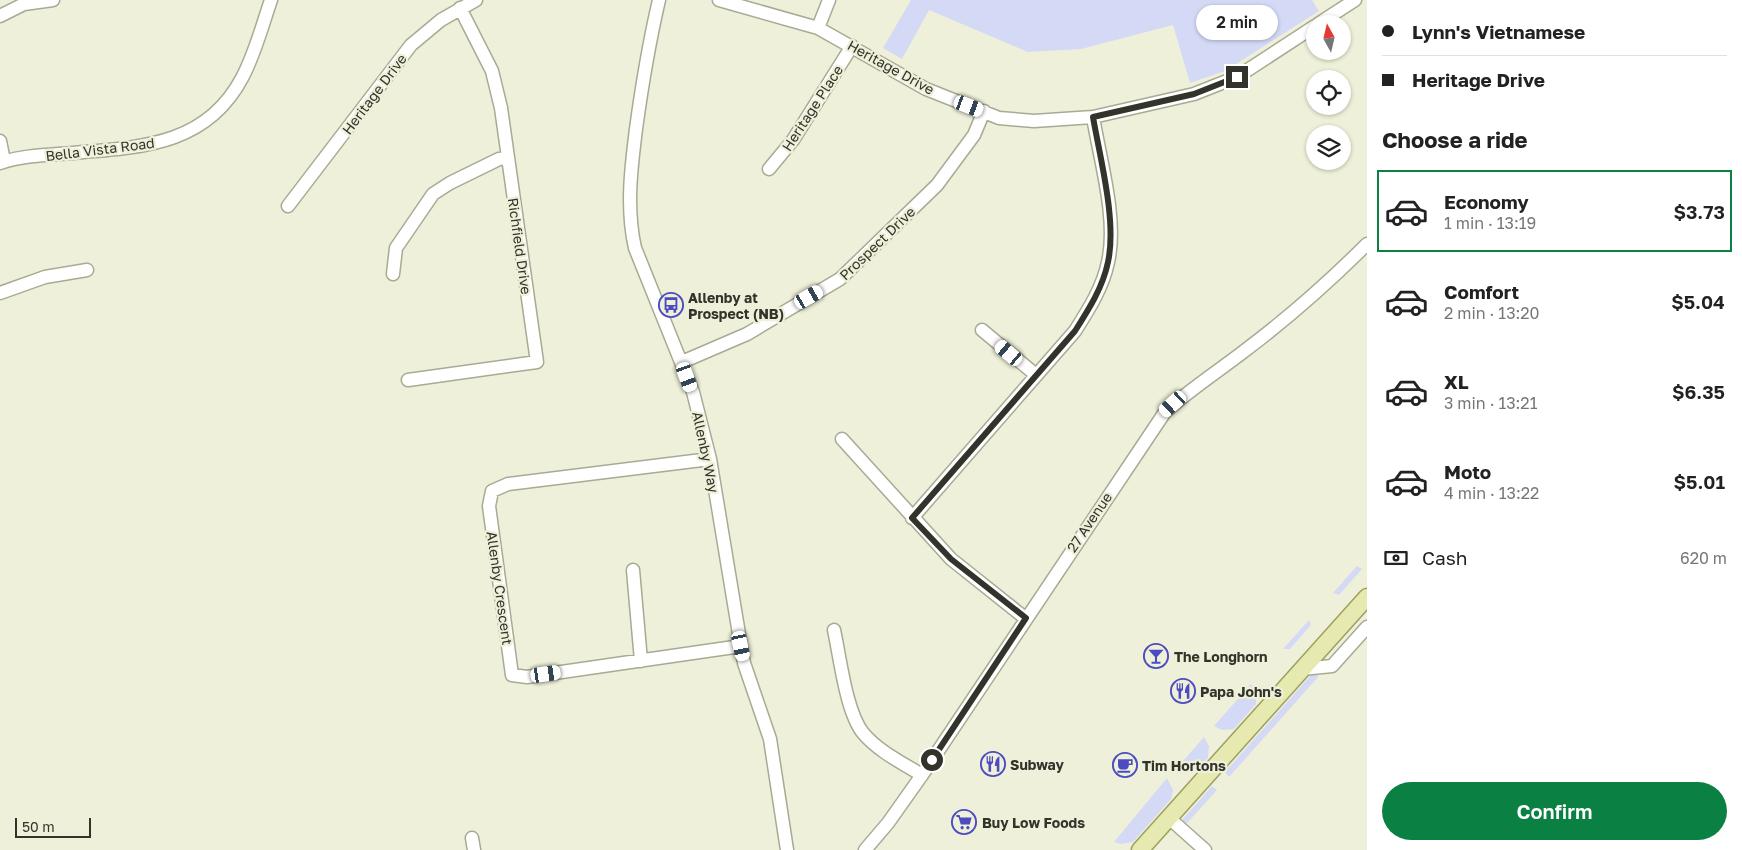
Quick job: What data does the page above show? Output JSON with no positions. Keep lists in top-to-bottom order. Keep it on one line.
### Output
{"streets":{"street":["Heritage Drive","Heritage Place","Bella Vista Road","Prospect Drive","Richfield Drive","Allenby Way","27 Avenue","Allenby Crescent"]},"crossings":[["Heritage Drive","Heritage Place"],["Heritage Drive","Prospect Drive"],["Heritage Drive","Richfield Drive"],["Prospect Drive","Allenby Way"],["Allenby Way","Allenby Crescent"]],"places":{"bus stop":["Allenby at Prospect (NB)"],"bar":["The Longhorn"],"restaurant":["Papa John's","Subway"],"cafe":["Tim Hortons"],"supermarket":["Buy Low Foods"]},"scale_bar":"50 m","north":"top","page":{"banner":["Lynn's Vietnamese","Heritage Drive"],"bubble":"2 min","heading":"Choose a ride","list":[{"name":"Economy","note":"1 min · 13:19","value":"$3.73"},{"name":"Comfort","note":"2 min · 13:20","value":"$5.04"},{"name":"XL","note":"3 min · 13:21","value":"$6.35"},{"name":"Moto","note":"4 min · 13:22","value":"$5.01"}],"pay":["Cash","620 m"],"buttons":"Confirm","scale":"50 m"}}
